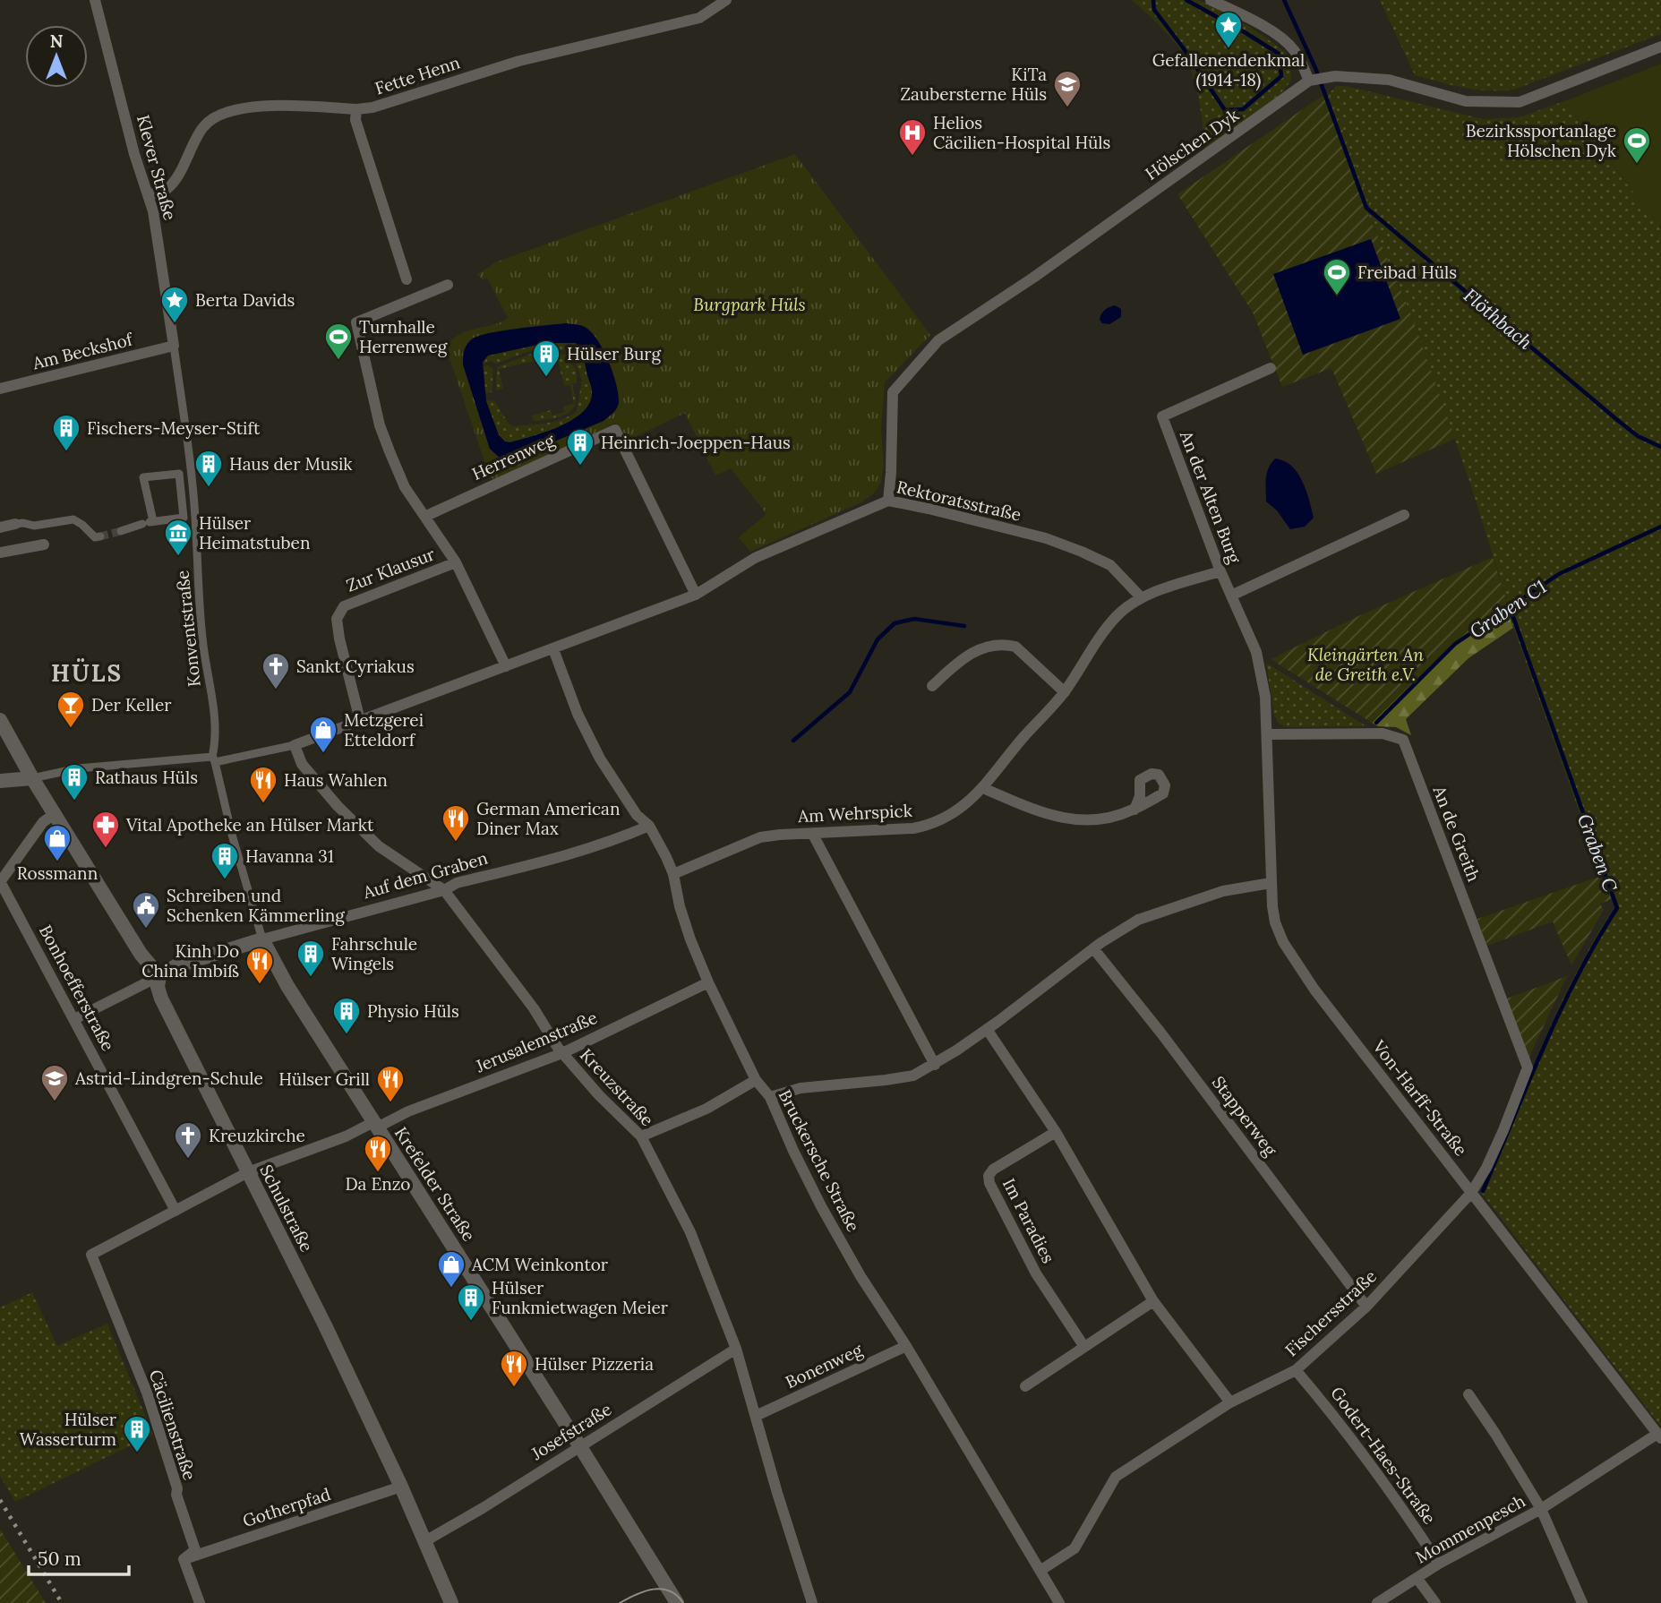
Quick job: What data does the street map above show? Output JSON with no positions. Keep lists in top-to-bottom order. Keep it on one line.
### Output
{"streets":{"street":["Fette Henn","Hölschen Dyk","Klever Straße","Am Beckshof","Herrenweg","An der Alten Burg","Rektoratsstraße","Zur Klausur","Konventstraße","Am Wehrspick","An de Greith","Auf dem Graben","Bonhoefferstraße","Jerusalemstraße","Kreuzstraße","Von-Harff-Straße","Stapperweg","Bruckersche Straße","Krefelder Straße","Schulstraße","Im Paradies","Fischersstraße","Bonenweg","Cäcilienstraße","Josefstraße","Godert-Haes-Straße","Gotherpfad","Mommenpesch"]},"crossings":[["Fette Henn","Klever Straße"],["Hölschen Dyk","Rektoratsstraße"],["Klever Straße","Am Beckshof"],["Klever Straße","Konventstraße"],["Am Beckshof","Konventstraße"],["Herrenweg","Rektoratsstraße"],["An der Alten Burg","Am Wehrspick"],["An der Alten Burg","An de Greith"],["An der Alten Burg","Von-Harff-Straße"],["Rektoratsstraße","Zur Klausur"],["Rektoratsstraße","Am Wehrspick"],["Rektoratsstraße","Kreuzstraße"],["Rektoratsstraße","Bruckersche Straße"],["Konventstraße","Krefelder Straße"],["Am Wehrspick","Bruckersche Straße"],["An de Greith","Von-Harff-Straße"],["An de Greith","Fischersstraße"],["Auf dem Graben","Bonhoefferstraße"],["Auf dem Graben","Kreuzstraße"],["Auf dem Graben","Bruckersche Straße"],["Auf dem Graben","Krefelder Straße"],["Auf dem Graben","Schulstraße"],["Bonhoefferstraße","Jerusalemstraße"],["Jerusalemstraße","Kreuzstraße"],["Jerusalemstraße","Bruckersche Straße"],["Jerusalemstraße","Krefelder Straße"],["Jerusalemstraße","Schulstraße"],["Jerusalemstraße","Cäcilienstraße"],["Kreuzstraße","Bonenweg"],["Kreuzstraße","Josefstraße"],["Von-Harff-Straße","Fischersstraße"],["Von-Harff-Straße","Mommenpesch"],["Stapperweg","Fischersstraße"],["Bruckersche Straße","Fischersstraße"],["Bruckersche Straße","Bonenweg"],["Krefelder Straße","Josefstraße"],["Schulstraße","Josefstraße"],["Schulstraße","Gotherpfad"],["Fischersstraße","Godert-Haes-Straße"],["Cäcilienstraße","Gotherpfad"],["Godert-Haes-Straße","Mommenpesch"]],"districts":["HÜLS"],"water":["Flöthbach","Graben C1","Graben C"],"parks":["Burgpark Hüls","Kleingärten An de Greith e.V."],"places":{"place":["Gefallenendenkmal (1914-18)","Berta Davids"],"school or university":["KiTa Zaubersterne Hüls","Astrid-Lindgren-Schule"],"hospital":["Helios Cäcilien-Hospital Hüls"],"sports":["Bezirkssportanlage Hölschen Dyk","Freibad Hüls","Turnhalle Herrenweg"],"building":["Hülser Burg","Fischers-Meyser-Stift","Heinrich-Joeppen-Haus","Haus der Musik","Rathaus Hüls","Havanna 31","Fahrschule Wingels","Physio Hüls","Hülser Funkmietwagen Meier","Hülser Wasserturm"],"museum":["Hülser Heimatstuben"],"church":["Sankt Cyriakus","Kreuzkirche"],"bar":["Der Keller"],"shop":["Metzgerei Etteldorf","Rossmann","ACM Weinkontor"],"restaurant":["Haus Wahlen","German American Diner Max","Kinh Do China Imbiß","Hülser Grill","Da Enzo","Hülser Pizzeria"],"pharmacy":["Vital Apotheke an Hülser Markt"],"public building":["Schreiben und Schenken Kämmerling"]},"scale_bar":"50 m","north":"top"}
